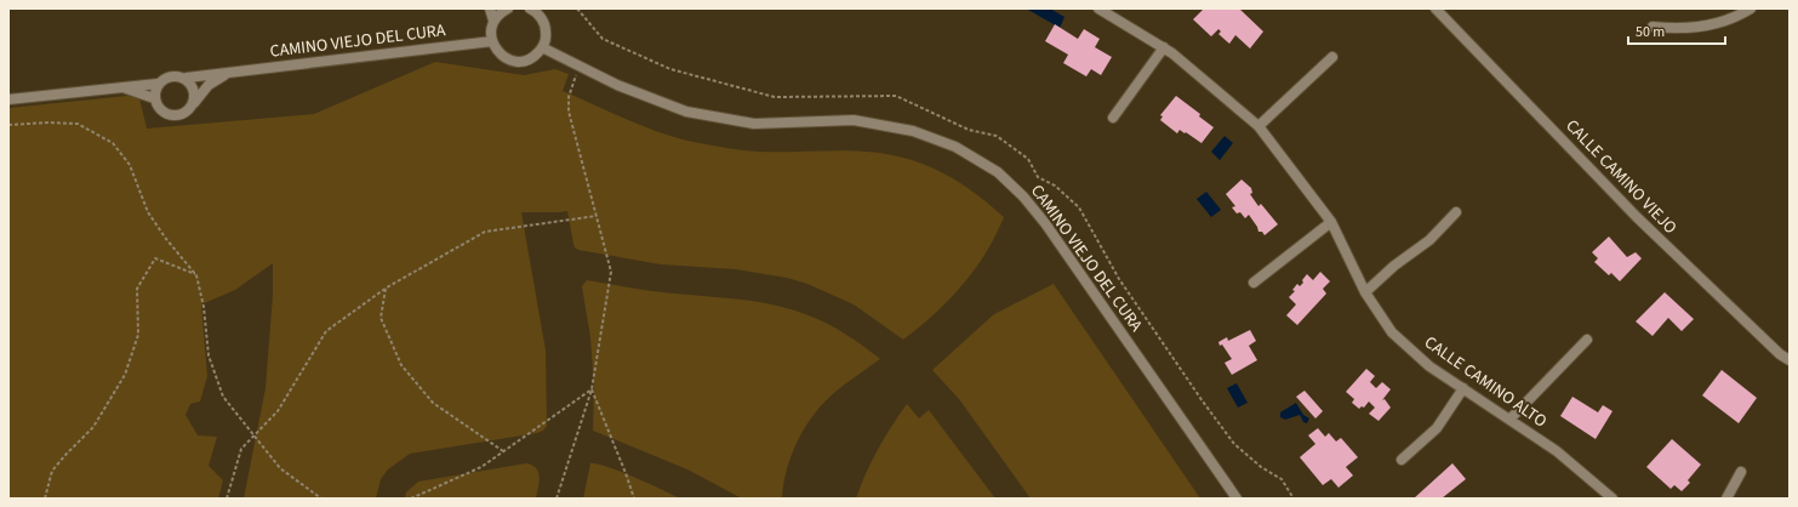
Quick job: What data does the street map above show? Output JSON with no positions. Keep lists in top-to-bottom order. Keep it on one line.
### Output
{"streets":{"street":["CAMINO VIEJO DEL CURA","CALLE CAMINO VIEJO","CALLE CAMINO ALTO"]},"scale_bar":"50 m"}
